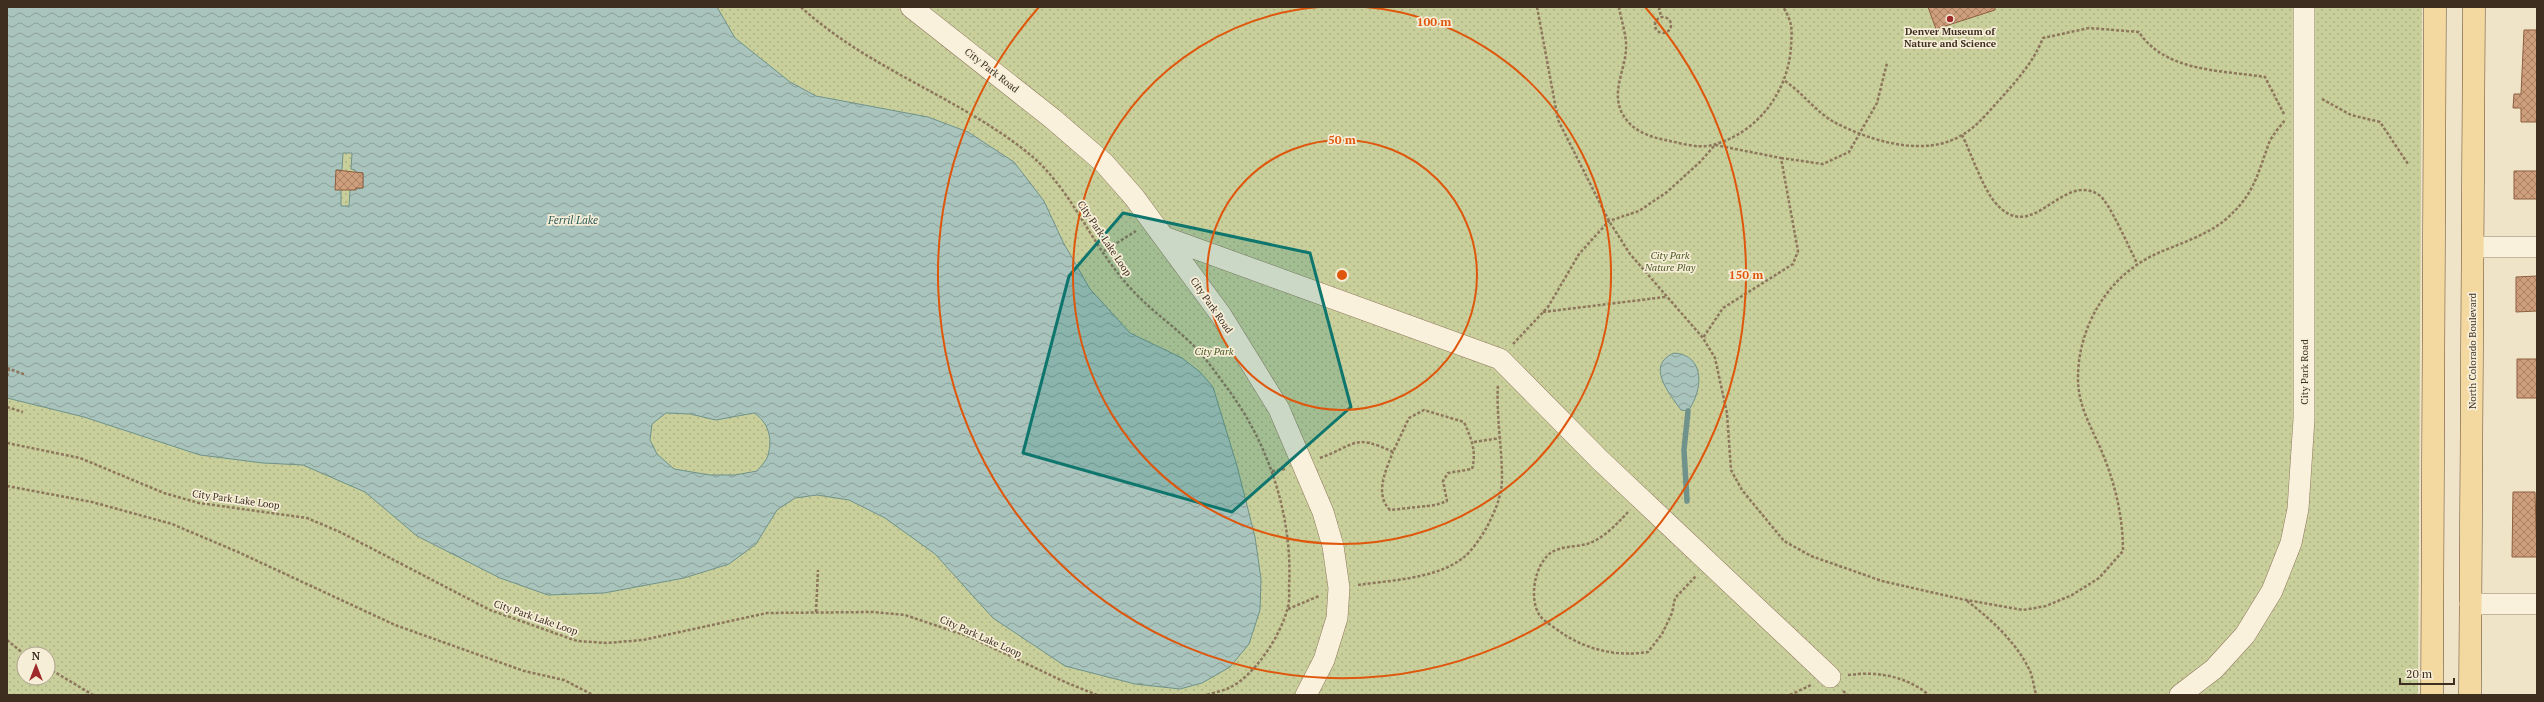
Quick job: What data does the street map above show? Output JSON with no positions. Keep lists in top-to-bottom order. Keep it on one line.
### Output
{"streets":{"main road":["North Colorado Boulevard"],"street":["City Park Road"],"path":["City Park Lake Loop"]},"water":["Ferril Lake"],"parks":["City Park Nature Play","City Park"],"places":["Denver Museum of Nature and Science"],"scale_bar":"20 m","north":"top","rings":["100 m","50 m","150 m"]}
